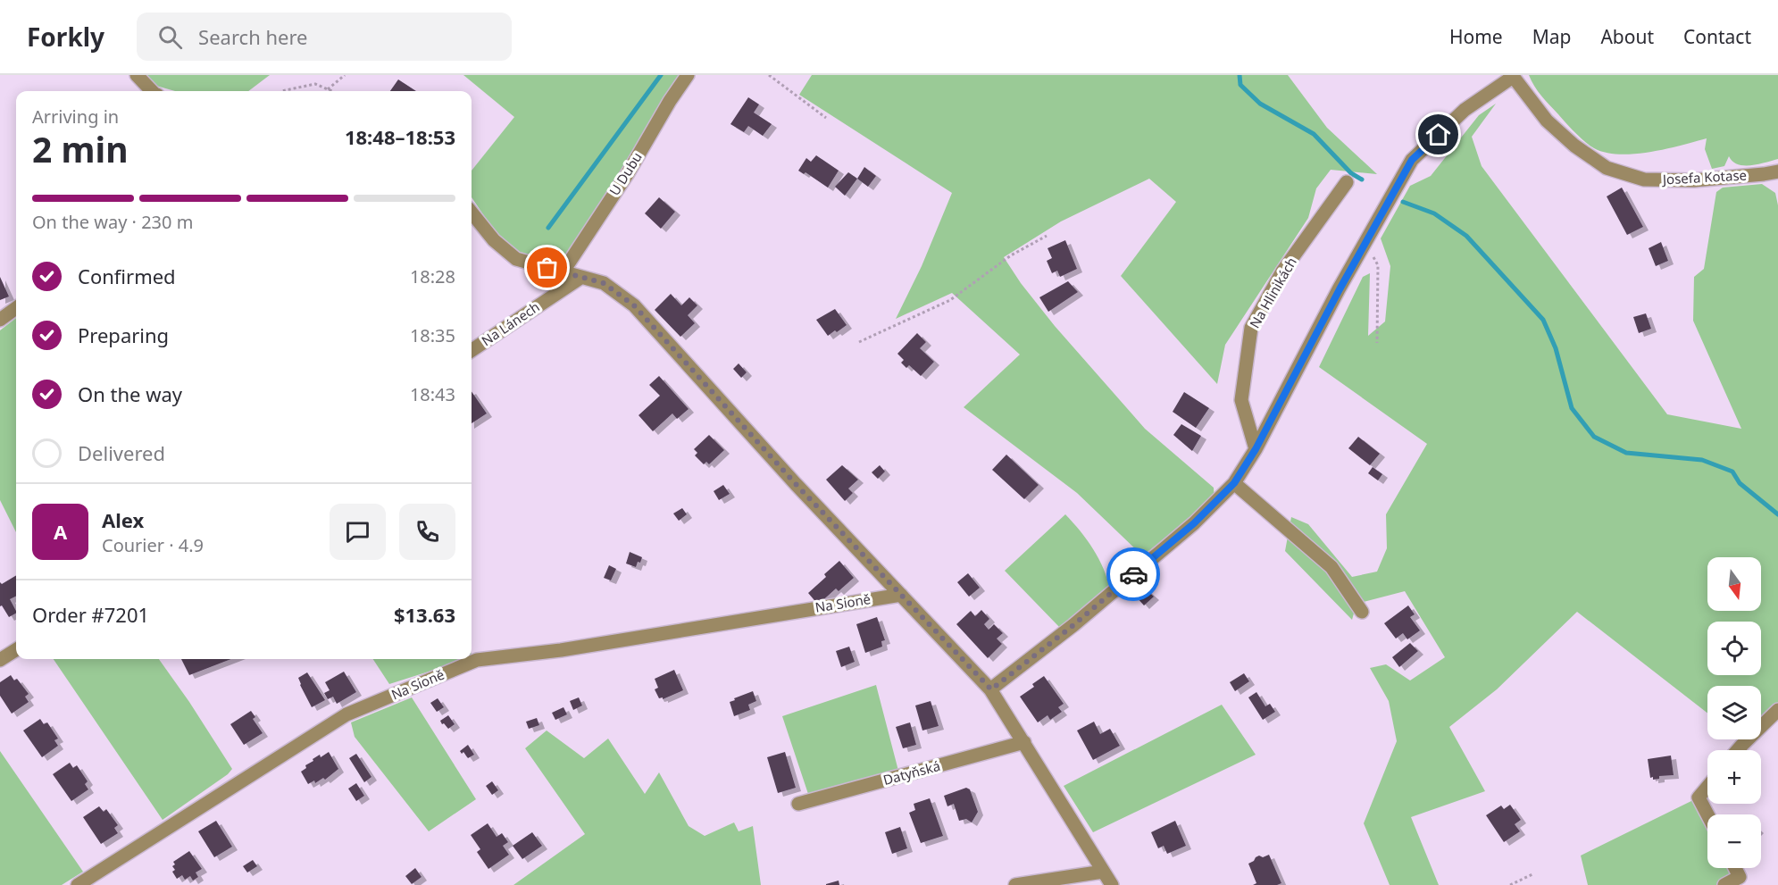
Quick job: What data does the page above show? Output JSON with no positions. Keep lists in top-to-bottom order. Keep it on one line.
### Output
{"streets":{"street":["U Dubu","Josefa Kotase","Na Hlinikách","Na Lánech","Na Sioně","Datyňská"]},"north":"bottom","page":{"header":"Forkly","search":"Search here","nav":["Home","Map","About","Contact"],"heading":["2 min","Arriving in","18:48–18:53"],"panel":["Alex","Courier · 4.9","Order #7201","$13.63"],"bar":"On the way · 230 m","list":[["Confirmed","18:28"],["Preparing","18:35"],["On the way","18:43"],"Delivered"],"round":"A","map_buttons":["+","−"]}}
